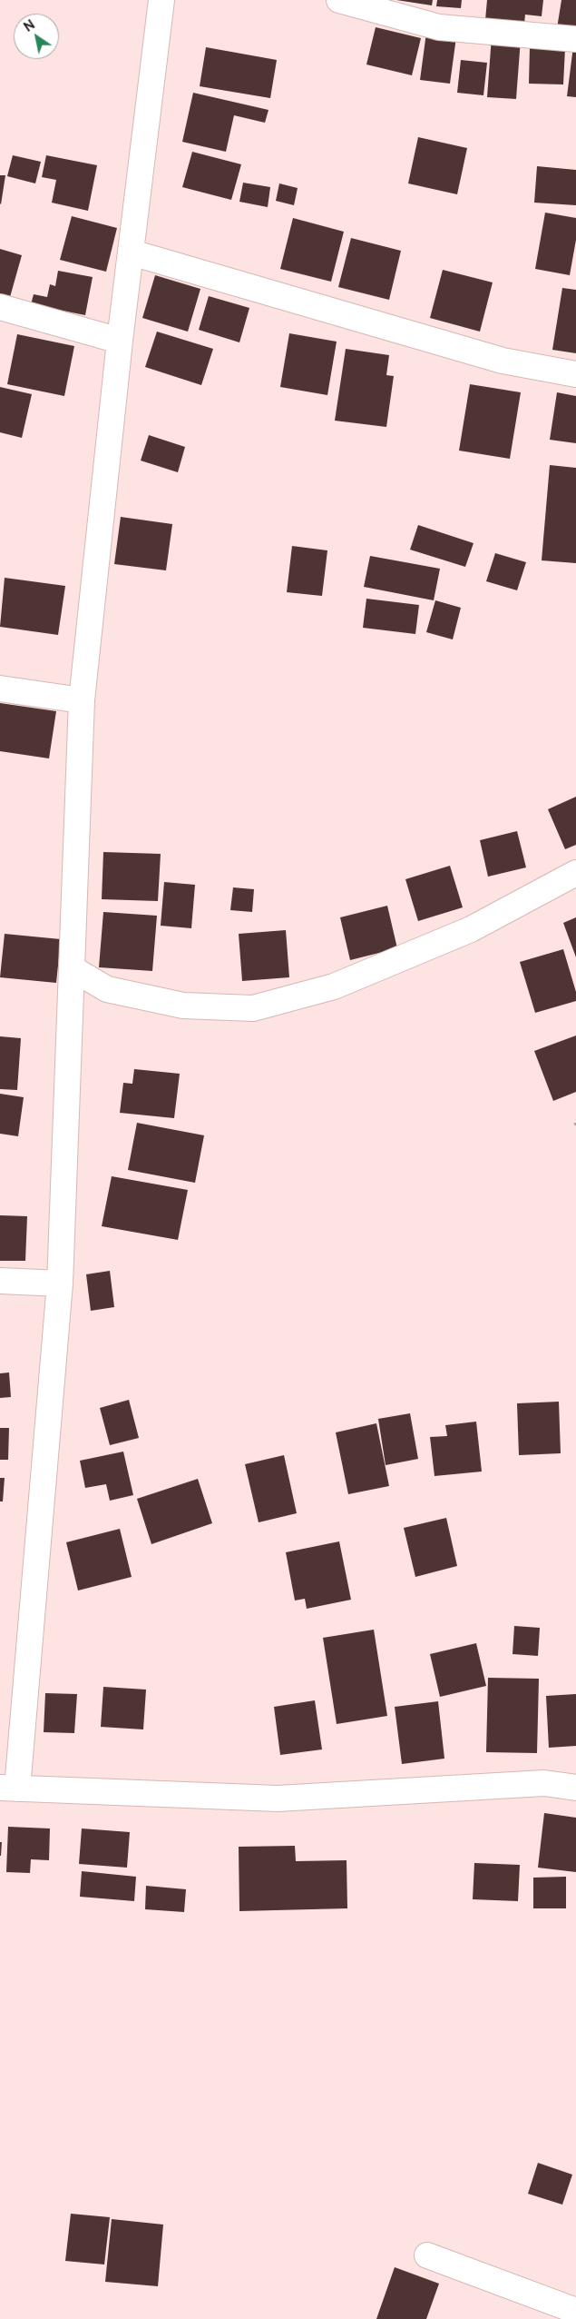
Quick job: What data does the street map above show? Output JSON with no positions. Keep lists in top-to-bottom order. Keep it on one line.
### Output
{"north":"top left"}
